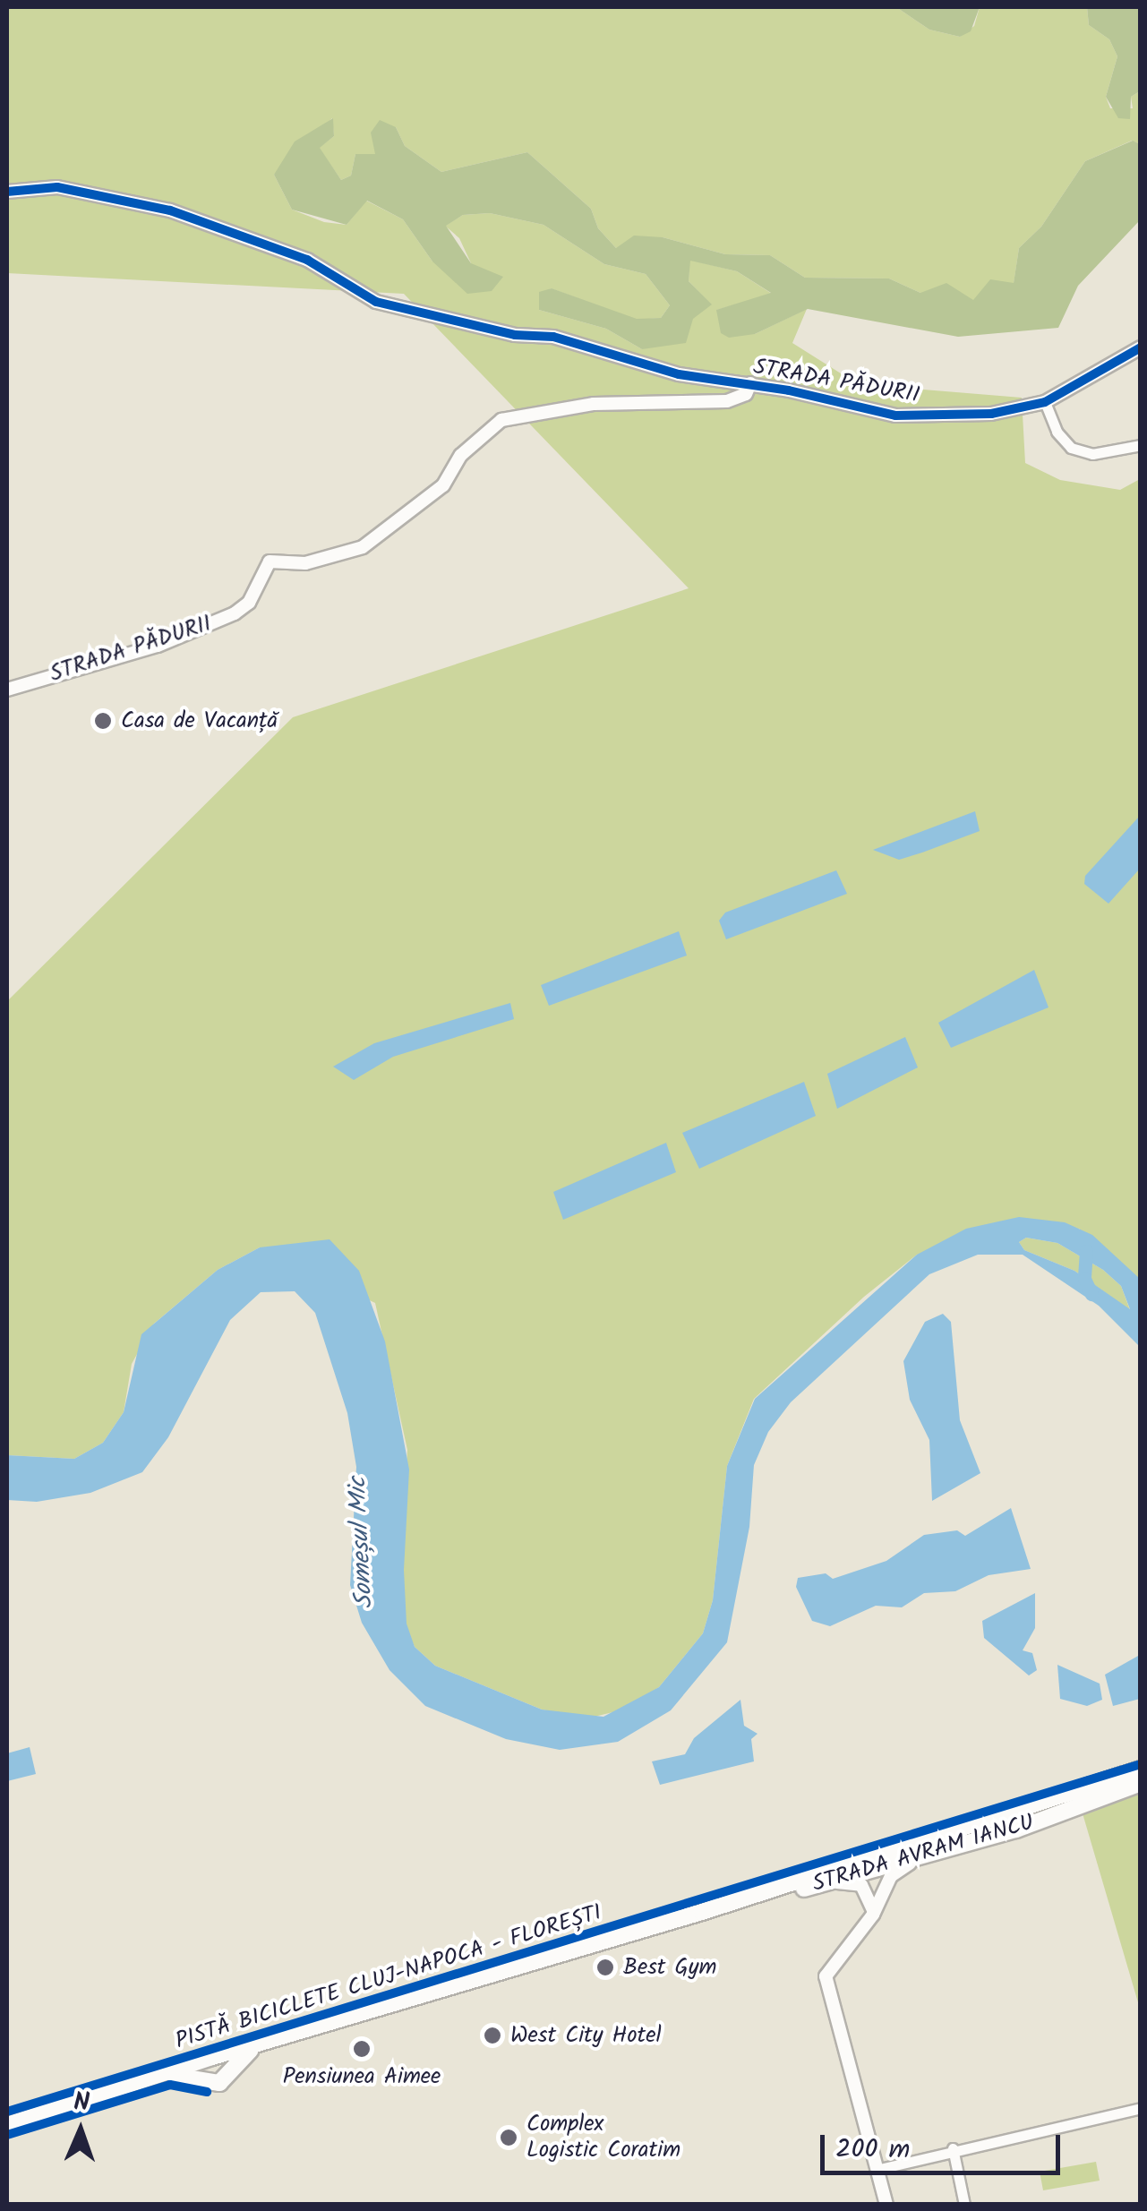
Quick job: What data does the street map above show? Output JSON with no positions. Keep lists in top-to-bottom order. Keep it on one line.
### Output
{"streets":{"main road":["STRADA AVRAM IANCU"],"street":["STRADA PĂDURII"],"cycle path":["PISTĂ BICICLETE CLUJ-NAPOCA - FLOREȘTI"]},"water":["Someșul Mic"],"places":["Casa de Vacanță","Best Gym","West City Hotel","Pensiunea Aimee","Complex Logistic Coratim"],"scale_bar":"200 m","north":"top"}
